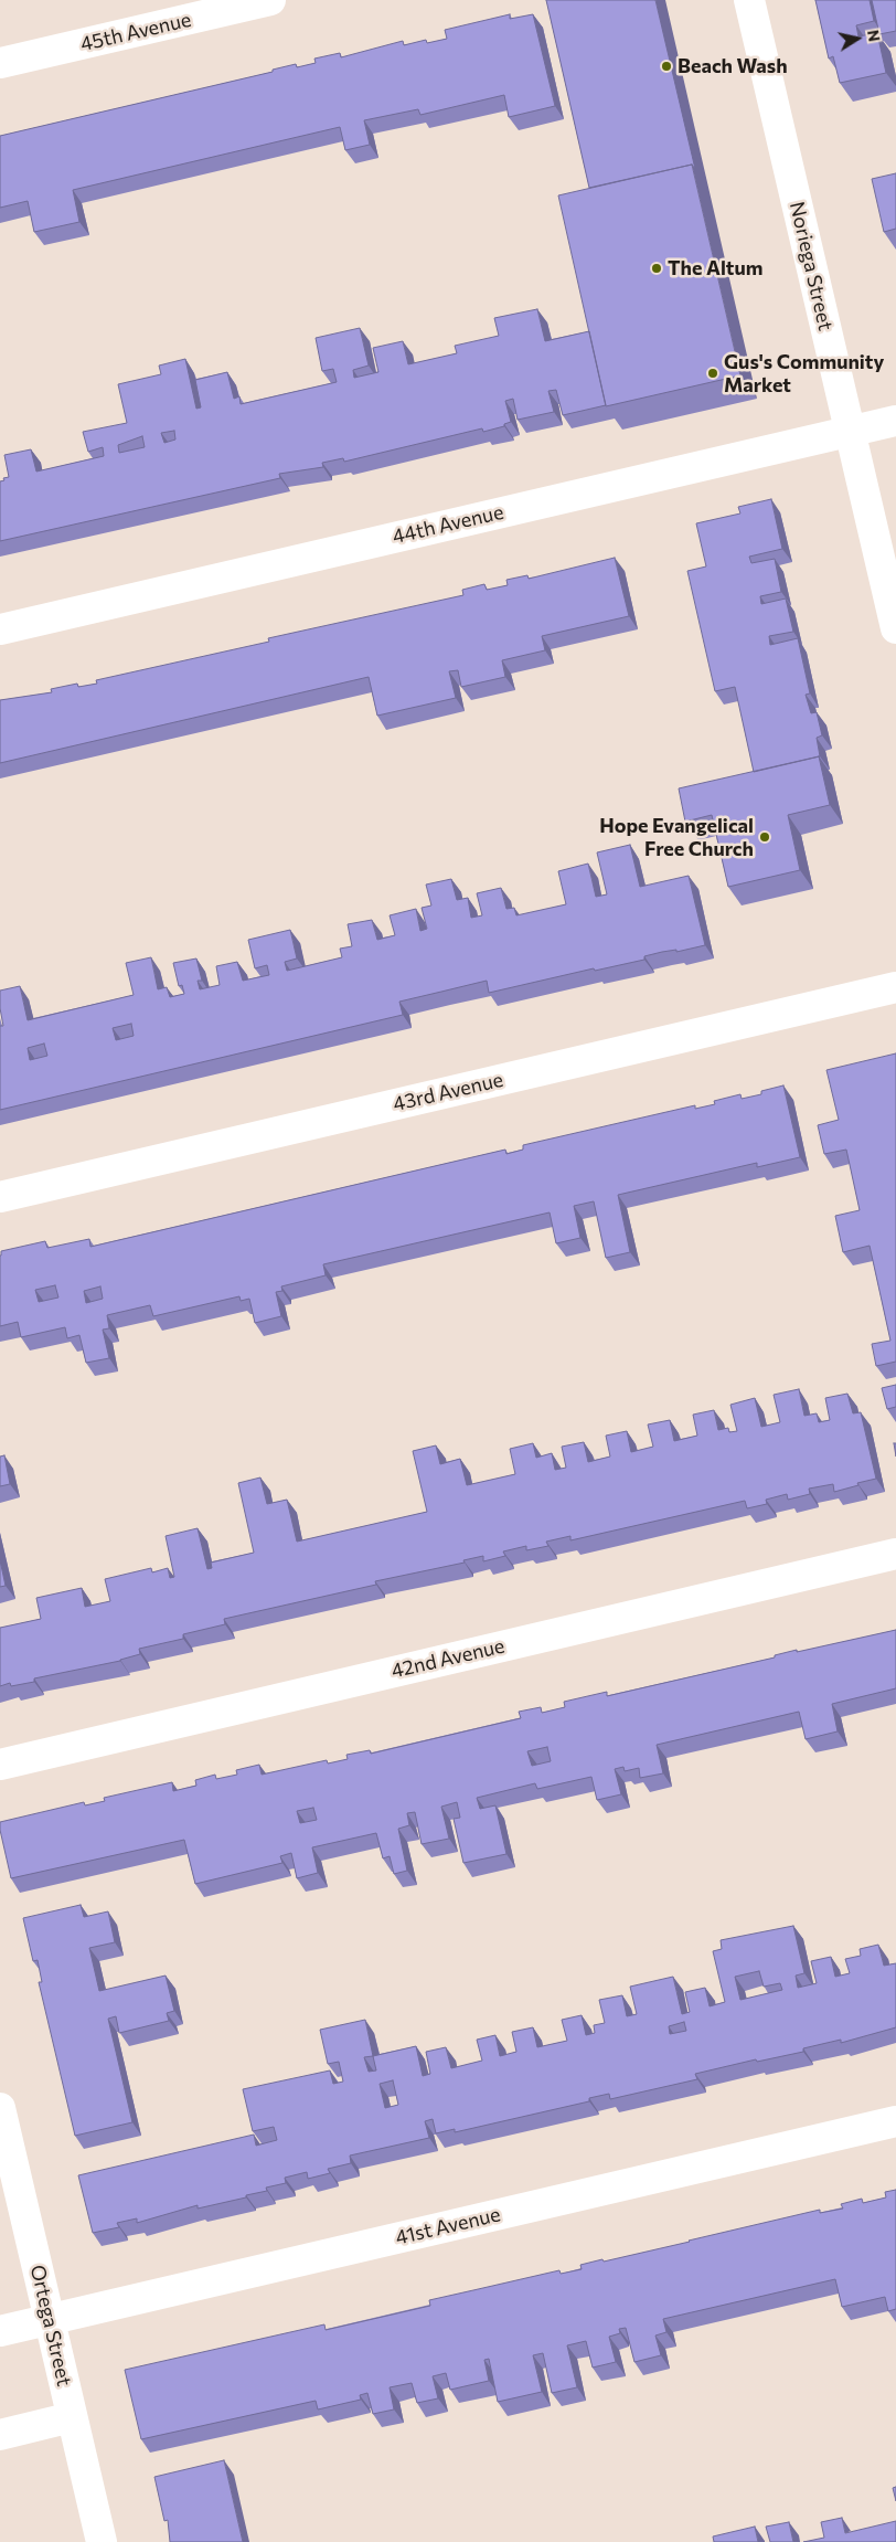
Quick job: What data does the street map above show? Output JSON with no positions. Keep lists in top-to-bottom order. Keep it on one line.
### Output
{"streets":{"street":["45th Avenue","Noriega Street","44th Avenue","43rd Avenue","42nd Avenue","41st Avenue","Ortega Street"]},"crossings":[["Noriega Street","44th Avenue"],["41st Avenue","Ortega Street"]],"places":["Beach Wash","The Altum","Gus's Community Market","Hope Evangelical Free Church"],"north":"right"}
